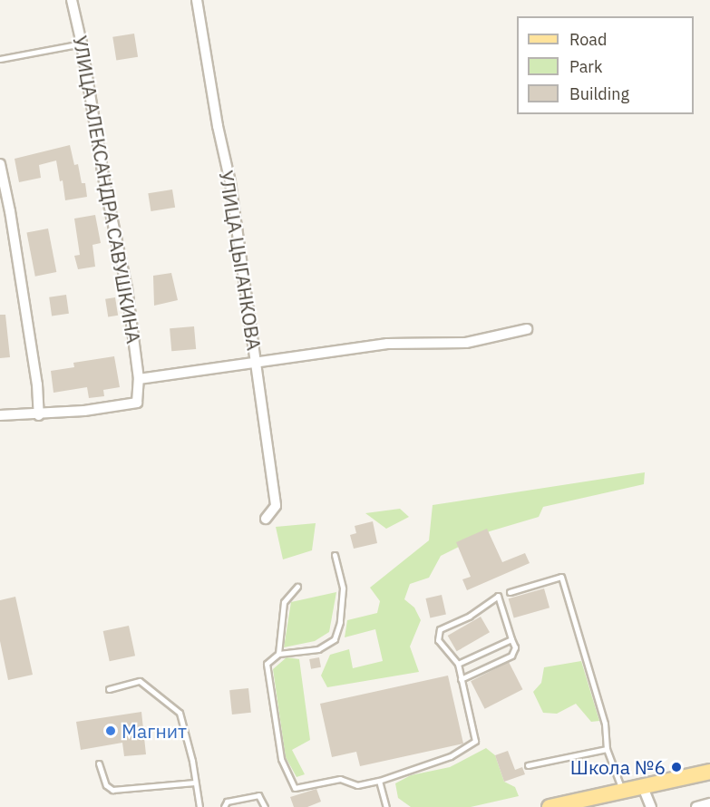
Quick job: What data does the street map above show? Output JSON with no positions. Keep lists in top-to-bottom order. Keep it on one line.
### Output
{"streets":{"street":["УЛИЦА АЛЕКСАНДРА САВУШКИНА","УЛИЦА ЦЫГАНКОВА"]},"places":["Магнит","Школа №6"],"legend":["Road","Park","Building"]}
